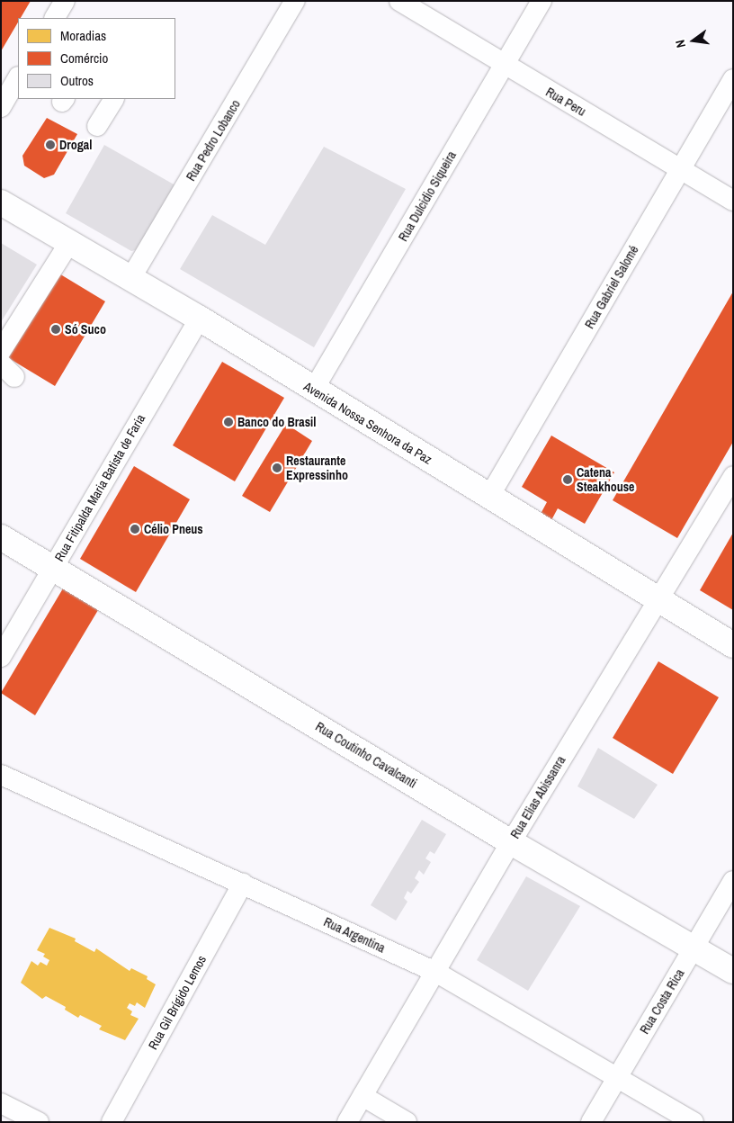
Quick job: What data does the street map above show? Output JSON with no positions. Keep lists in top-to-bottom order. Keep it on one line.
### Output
{"streets":{"main road":["Avenida Nossa Senhora da Paz","Rua Coutinho Cavalcanti"],"street":["Rua Peru","Rua Pedro Lobanco","Rua Dulcidio Siqueira","Rua Gabriel Salomé","Rua Fitipalda Maria Batista de Faria","Rua Elias Abissanra","Rua Argentina","Rua Costa Rica","Rua Gil Brígido Lemos"]},"crossings":[["Rua Peru","Rua Dulcidio Siqueira"],["Rua Peru","Rua Gabriel Salomé"],["Rua Pedro Lobanco","Avenida Nossa Senhora da Paz"],["Rua Dulcidio Siqueira","Avenida Nossa Senhora da Paz"],["Rua Gabriel Salomé","Avenida Nossa Senhora da Paz"],["Avenida Nossa Senhora da Paz","Rua Fitipalda Maria Batista de Faria"],["Avenida Nossa Senhora da Paz","Rua Elias Abissanra"],["Rua Fitipalda Maria Batista de Faria","Rua Coutinho Cavalcanti"],["Rua Coutinho Cavalcanti","Rua Elias Abissanra"],["Rua Coutinho Cavalcanti","Rua Costa Rica"],["Rua Elias Abissanra","Rua Argentina"],["Rua Argentina","Rua Costa Rica"],["Rua Argentina","Rua Gil Brígido Lemos"]],"places":["Drogal","Só Suco","Banco do Brasil","Restaurante Expressinho","Catena Steakhouse","Célio Pneus"],"legend":["Moradias","Comércio","Outros"],"north":"left"}
